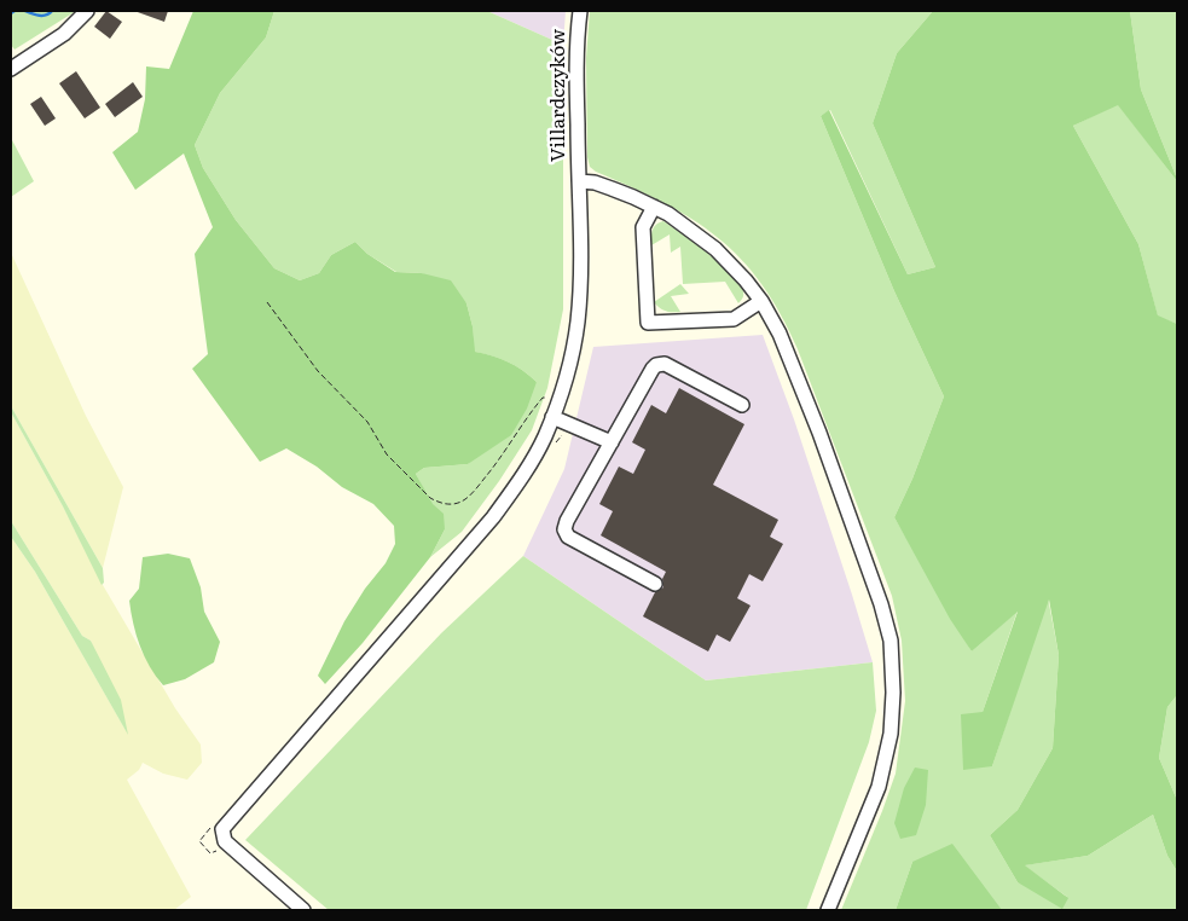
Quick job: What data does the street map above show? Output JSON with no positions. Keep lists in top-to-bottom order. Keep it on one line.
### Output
{"streets":{"street":["Villardczyków"]}}
